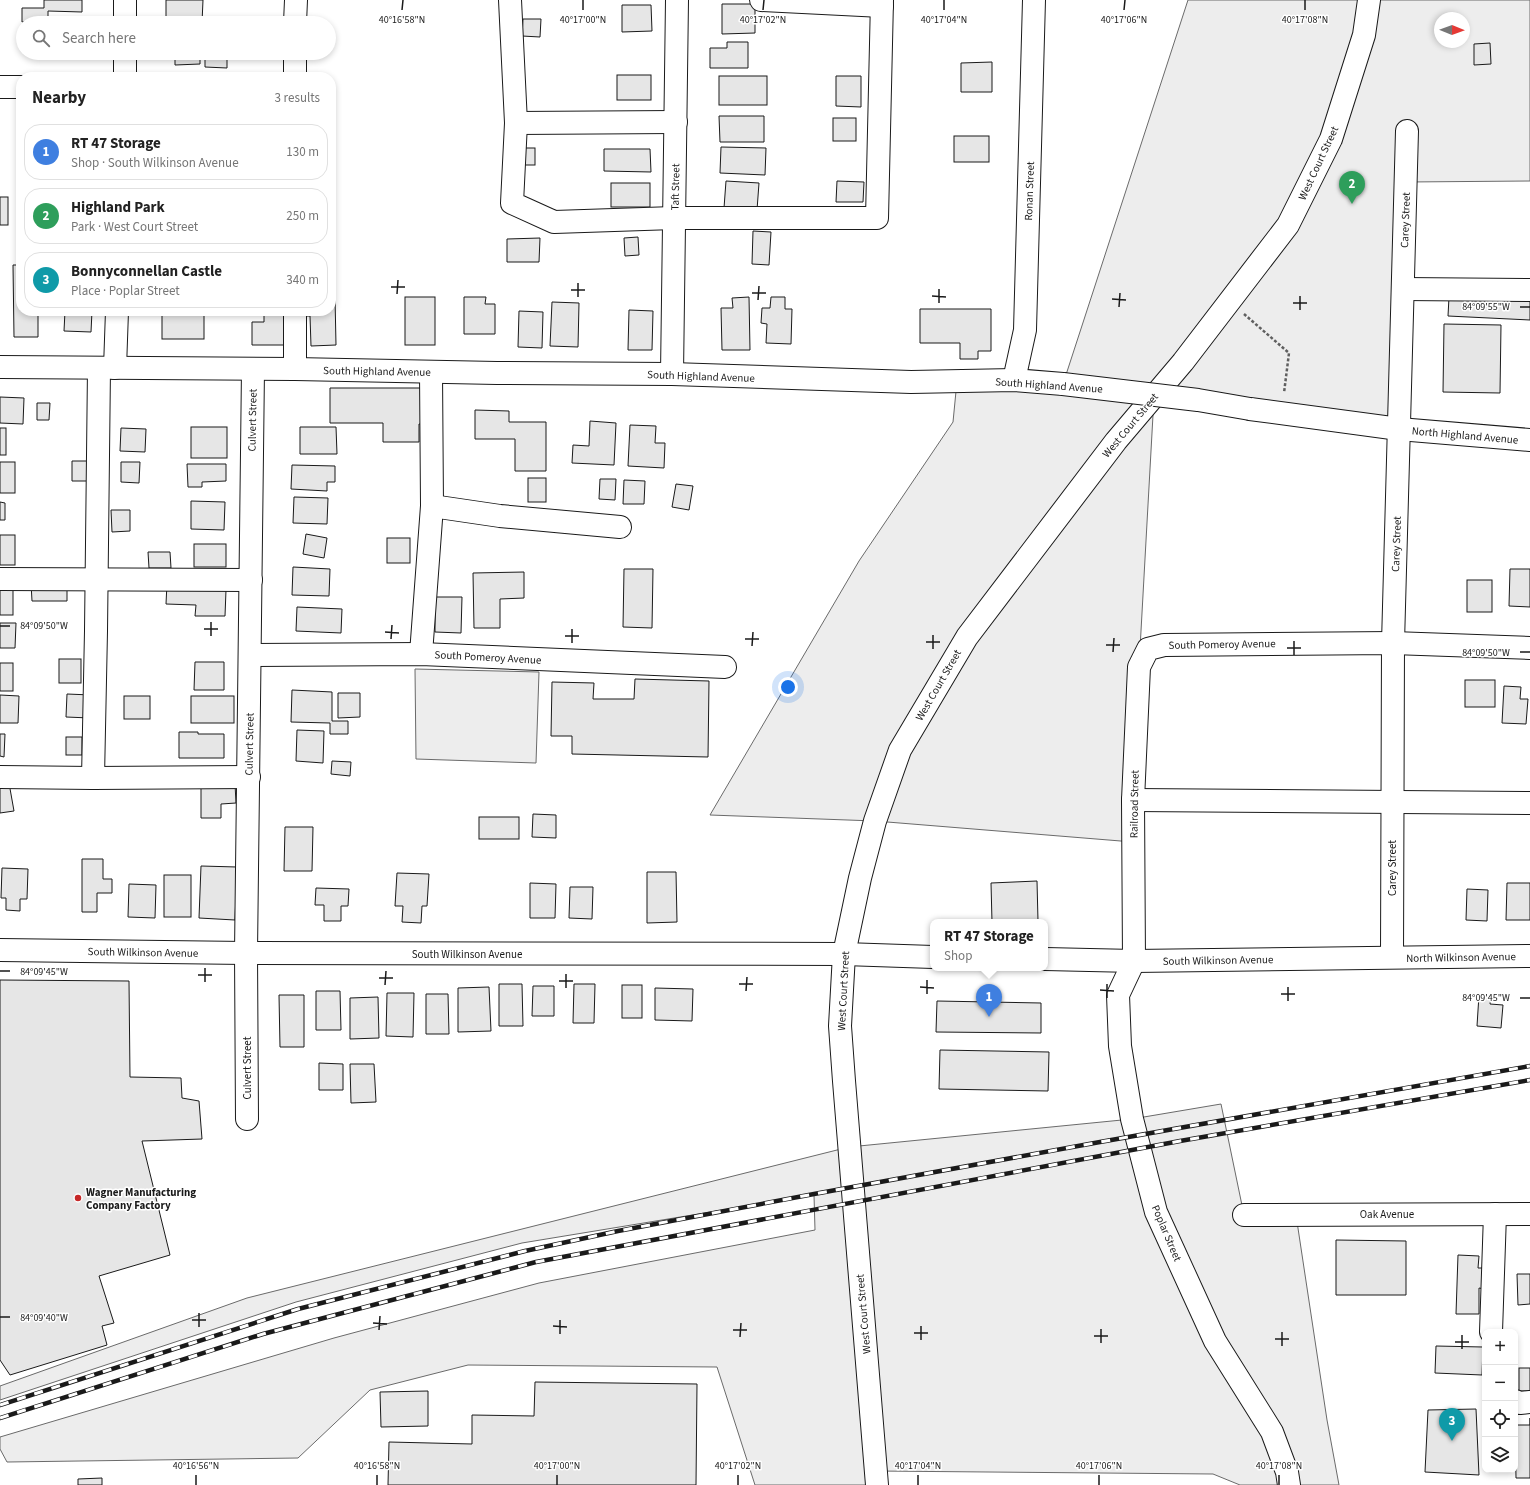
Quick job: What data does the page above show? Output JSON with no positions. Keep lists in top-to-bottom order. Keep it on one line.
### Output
{"streets":{"street":["West Court Street","Taft Street","Ronan Street","Carey Street","South Highland Avenue","Culvert Street","North Highland Avenue","South Pomeroy Avenue","Railroad Street","South Wilkinson Avenue","North Wilkinson Avenue","Oak Avenue","Poplar Street"]},"crossings":[["West Court Street","South Wilkinson Avenue"],["Taft Street","South Highland Avenue"],["Ronan Street","South Highland Avenue"],["Carey Street","South Highland Avenue"],["Carey Street","North Highland Avenue"],["Carey Street","South Pomeroy Avenue"],["Carey Street","South Wilkinson Avenue"],["Carey Street","North Wilkinson Avenue"],["South Highland Avenue","Culvert Street"],["South Highland Avenue","North Highland Avenue"],["Culvert Street","South Pomeroy Avenue"],["Culvert Street","South Wilkinson Avenue"],["South Pomeroy Avenue","Railroad Street"],["Railroad Street","South Wilkinson Avenue"],["Railroad Street","Poplar Street"],["South Wilkinson Avenue","North Wilkinson Avenue"],["South Wilkinson Avenue","Poplar Street"]],"places":["Wagner Manufacturing Company Factory"],"north":"right","page":{"search":"Search here","heading":["Nearby","3 results"],"list":[{"mark":"1","name":"RT 47 Storage","note":"Shop · South Wilkinson Avenue","value":"130 m"},{"mark":"2","name":"Highland Park","note":"Park · West Court Street","value":"250 m"},{"mark":"3","name":"Bonnyconnellan Castle","note":"Place · Poplar Street","value":"340 m"}],"pins":["2","1","3"],"popup":["RT 47 Storage","Shop"],"map_buttons":["+","−"]},"coordinates":["40°16'58\"N","40°17'00\"N","40°17'02\"N","40°17'04\"N","40°17'06\"N","40°17'08\"N","84°09'55\"W","84°09'50\"W","84°09'45\"W","84°09'40\"W","40°16'56\"N"]}
